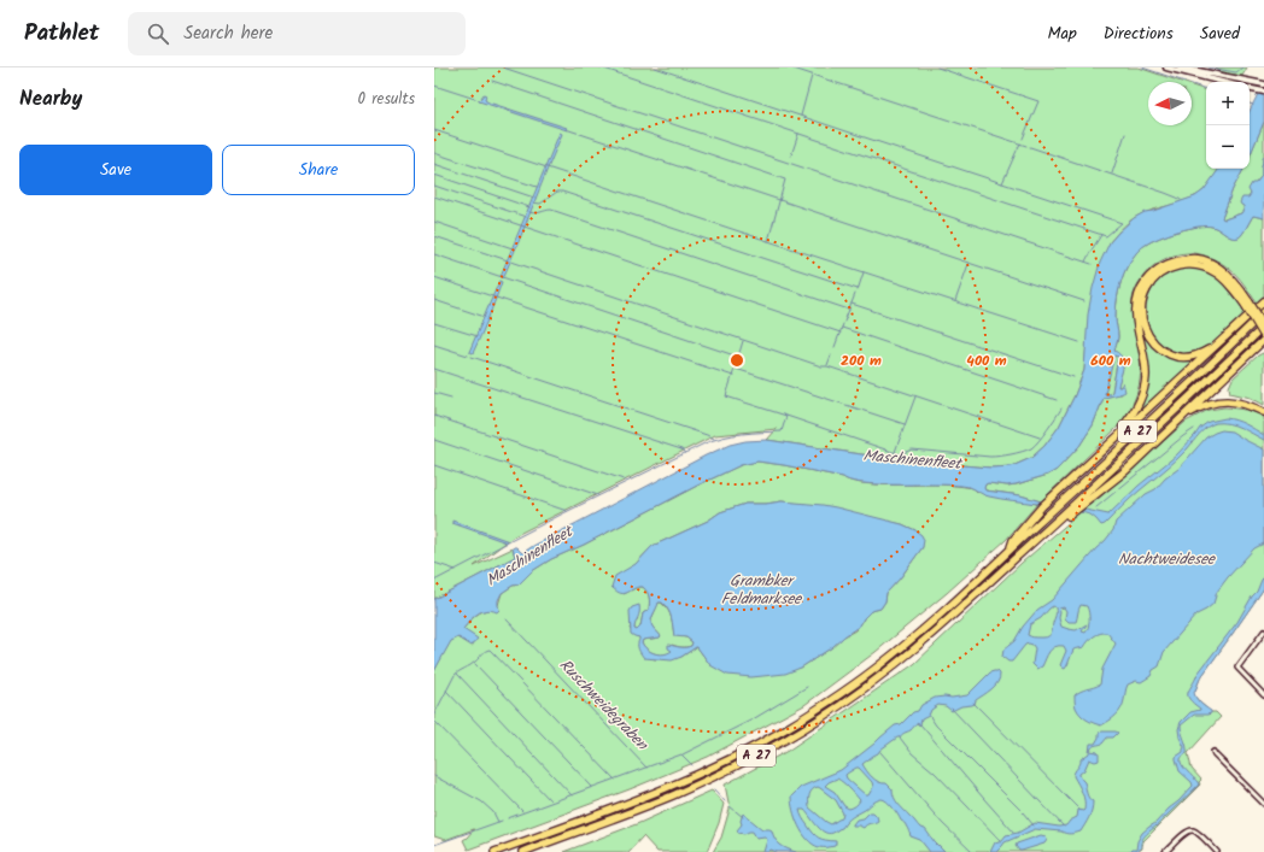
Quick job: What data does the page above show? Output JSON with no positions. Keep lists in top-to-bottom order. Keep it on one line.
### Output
{"streets":{"highway":["A 27"]},"water":["Maschinenfleet","Nachtweidesee","Grambker Feldmarksee","Ruschweidegraben"],"north":"left","page":{"header":"Pathlet","search":"Search here","nav":["Map","Directions","Saved"],"heading":["Nearby","0 results"],"map_buttons":["+","−"],"buttons":["Save","Share"]},"rings":["200 m","400 m","600 m"]}
